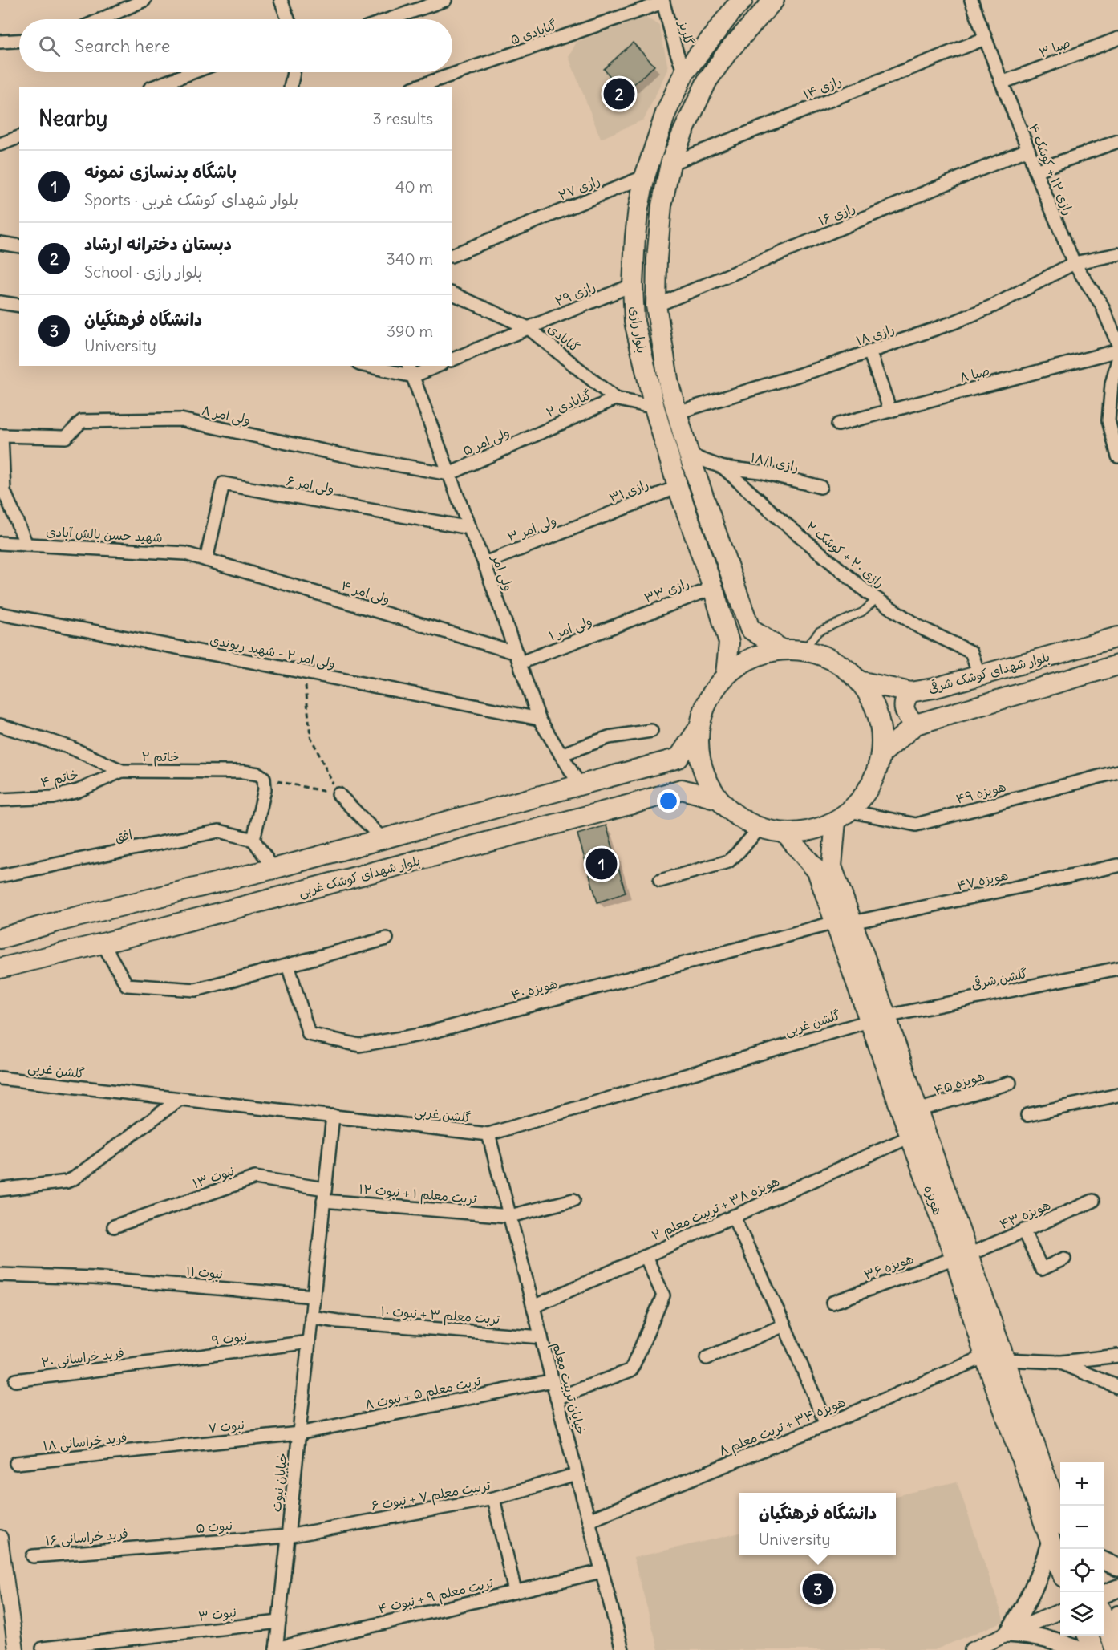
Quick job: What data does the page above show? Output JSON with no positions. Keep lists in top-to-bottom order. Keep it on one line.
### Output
{"streets":{"main road":["بلوار رازی","بلوار شهدای کوشک شرقی","بلوار شهدای کوشک غربی","هویزه"],"street":["گنابادی ۵","گلریز","صبا ۳","رازی ۱۴","رازی ۱۲ + کوشک ۴","رازی ۲۷","رازی ۱۶","رازی ۲۹","رازی ۱۸","گنابادی","صبا ۸","گنابادی ۲","ولی امر ۸","ولی امر ۵","رازی ۱۸/۱","ولی امر ۶","رازی ۳۱","ولی امر ۳","شهید حسن بالش آبادی","رازی ۲۰ + کوشک ۲","ولی امر","رازی ۳۳","ولی امر ۴","ولی امر ۱","ولی امر ۲ - شهید ریوندی","خاتم ۲","خاتم ۴","هویزه ۴۹","افق","هویزه ۴۷","گلشن شرقی","هویزه ۴۰","گلشن غربی","هویزه ۴۵","نبوت ۱۳","تربت معلم ۱ + نبوت ۱۲","هویزه ۳۸ + تربیت معلم ۲","هویزه ۴۳","هویزه ۳۶","نبوت ۱۱","تربت معلم ۳ + نبوت ۱۰","نبوت ۹","فرید خراسانی ۲۰","خیایان تربیت معلم","تربت معلم ۵ + نبوت ۸","نبوت ۷","هویزه ۳۴ + تربت معلم ۸","فرید خراسانی ۱۸","خیابان نبوت","تربیت معلم ۷ + نبوت ۶","نبوت ۵","فرید خراسانی ۱۶","تربت معلم ۹ + نبوت ۴","نبوت ۳"]},"crossings":[["گنابادی ۵","گلریز"],["گلریز","بلوار رازی"],["صبا ۳","رازی ۱۲ + کوشک ۴"],["رازی ۱۴","رازی ۱۲ + کوشک ۴"],["رازی ۱۴","بلوار رازی"],["رازی ۱۲ + کوشک ۴","رازی ۱۶"],["رازی ۱۲ + کوشک ۴","رازی ۱۸"],["رازی ۲۷","بلوار رازی"],["رازی ۱۶","بلوار رازی"],["رازی ۲۹","بلوار رازی"],["رازی ۲۹","گنابادی"],["بلوار رازی","رازی ۱۸"],["بلوار رازی","گنابادی"],["بلوار رازی","رازی ۳۱"],["بلوار رازی","رازی ۲۰ + کوشک ۲"],["بلوار رازی","رازی ۳۳"],["گنابادی","گنابادی ۲"],["گنابادی ۲","ولی امر ۵"],["ولی امر ۸","ولی امر ۵"],["ولی امر ۸","ولی امر"],["ولی امر ۵","ولی امر"],["رازی ۱۸/۱","رازی ۲۰ + کوشک ۲"],["ولی امر ۶","شهید حسن بالش آبادی"],["ولی امر ۶","ولی امر"],["ولی امر ۶","ولی امر ۴"],["رازی ۳۱","ولی امر ۳"],["ولی امر ۳","ولی امر"],["شهید حسن بالش آبادی","ولی امر ۴"],["رازی ۲۰ + کوشک ۲","بلوار شهدای کوشک شرقی"],["ولی امر","ولی امر ۴"],["ولی امر","ولی امر ۱"],["ولی امر","ولی امر ۲ - شهید ریوندی"],["رازی ۳۳","ولی امر ۱"],["ولی امر ۴","ولی امر ۱"],["خاتم ۲","خاتم ۴"],["هویزه ۴۹","هویزه"],["هویزه ۴۷","هویزه ۴۰"],["هویزه ۴۷","هویزه"],["گلشن شرقی","گلشن غربی"],["گلشن شرقی","هویزه"],["هویزه ۴۰","هویزه"],["گلشن غربی","هویزه"],["گلشن غربی","خیایان تربیت معلم"],["گلشن غربی","خیابان نبوت"],["هویزه ۴۵","هویزه"],["نبوت ۱۳","تربت معلم ۱ + نبوت ۱۲"],["نبوت ۱۳","خیابان نبوت"],["تربت معلم ۱ + نبوت ۱۲","خیایان تربیت معلم"],["تربت معلم ۱ + نبوت ۱۲","خیابان نبوت"],["هویزه","هویزه ۳۸ + تربیت معلم ۲"],["هویزه","هویزه ۴۳"],["هویزه","هویزه ۳۶"],["هویزه","هویزه ۳۴ + تربت معلم ۸"],["هویزه ۳۸ + تربیت معلم ۲","خیایان تربیت معلم"],["هویزه ۴۳","هویزه ۳۶"],["نبوت ۱۱","خیابان نبوت"],["تربت معلم ۳ + نبوت ۱۰","خیایان تربیت معلم"],["تربت معلم ۳ + نبوت ۱۰","خیابان نبوت"],["نبوت ۹","فرید خراسانی ۲۰"],["نبوت ۹","خیابان نبوت"],["خیایان تربیت معلم","تربت معلم ۵ + نبوت ۸"],["خیایان تربیت معلم","هویزه ۳۴ + تربت معلم ۸"],["خیایان تربیت معلم","تربیت معلم ۷ + نبوت ۶"],["خیایان تربیت معلم","تربت معلم ۹ + نبوت ۴"],["تربت معلم ۵ + نبوت ۸","نبوت ۷"],["تربت معلم ۵ + نبوت ۸","خیابان نبوت"],["نبوت ۷","فرید خراسانی ۱۸"],["نبوت ۷","خیابان نبوت"],["خیابان نبوت","تربیت معلم ۷ + نبوت ۶"],["خیابان نبوت","نبوت ۵"],["خیابان نبوت","تربت معلم ۹ + نبوت ۴"],["خیابان نبوت","نبوت ۳"],["تربیت معلم ۷ + نبوت ۶","نبوت ۵"],["نبوت ۵","فرید خراسانی ۱۶"]],"page":{"search":"Search here","pins":["2","1","3"],"heading":["Nearby","3 results"],"list":[{"mark":"1","name":"باشگاه بدنسازی نمونه","note":"Sports · بلوار شهدای کوشک غربی","value":"40 m"},{"mark":"2","name":"دبستان دخترانه ارشاد","note":"School · بلوار رازی","value":"340 m"},{"mark":"3","name":"دانشگاه فرهنگیان","note":"University","value":"390 m"}],"map_buttons":["+","−"],"popup":["دانشگاه فرهنگیان","University"]}}
